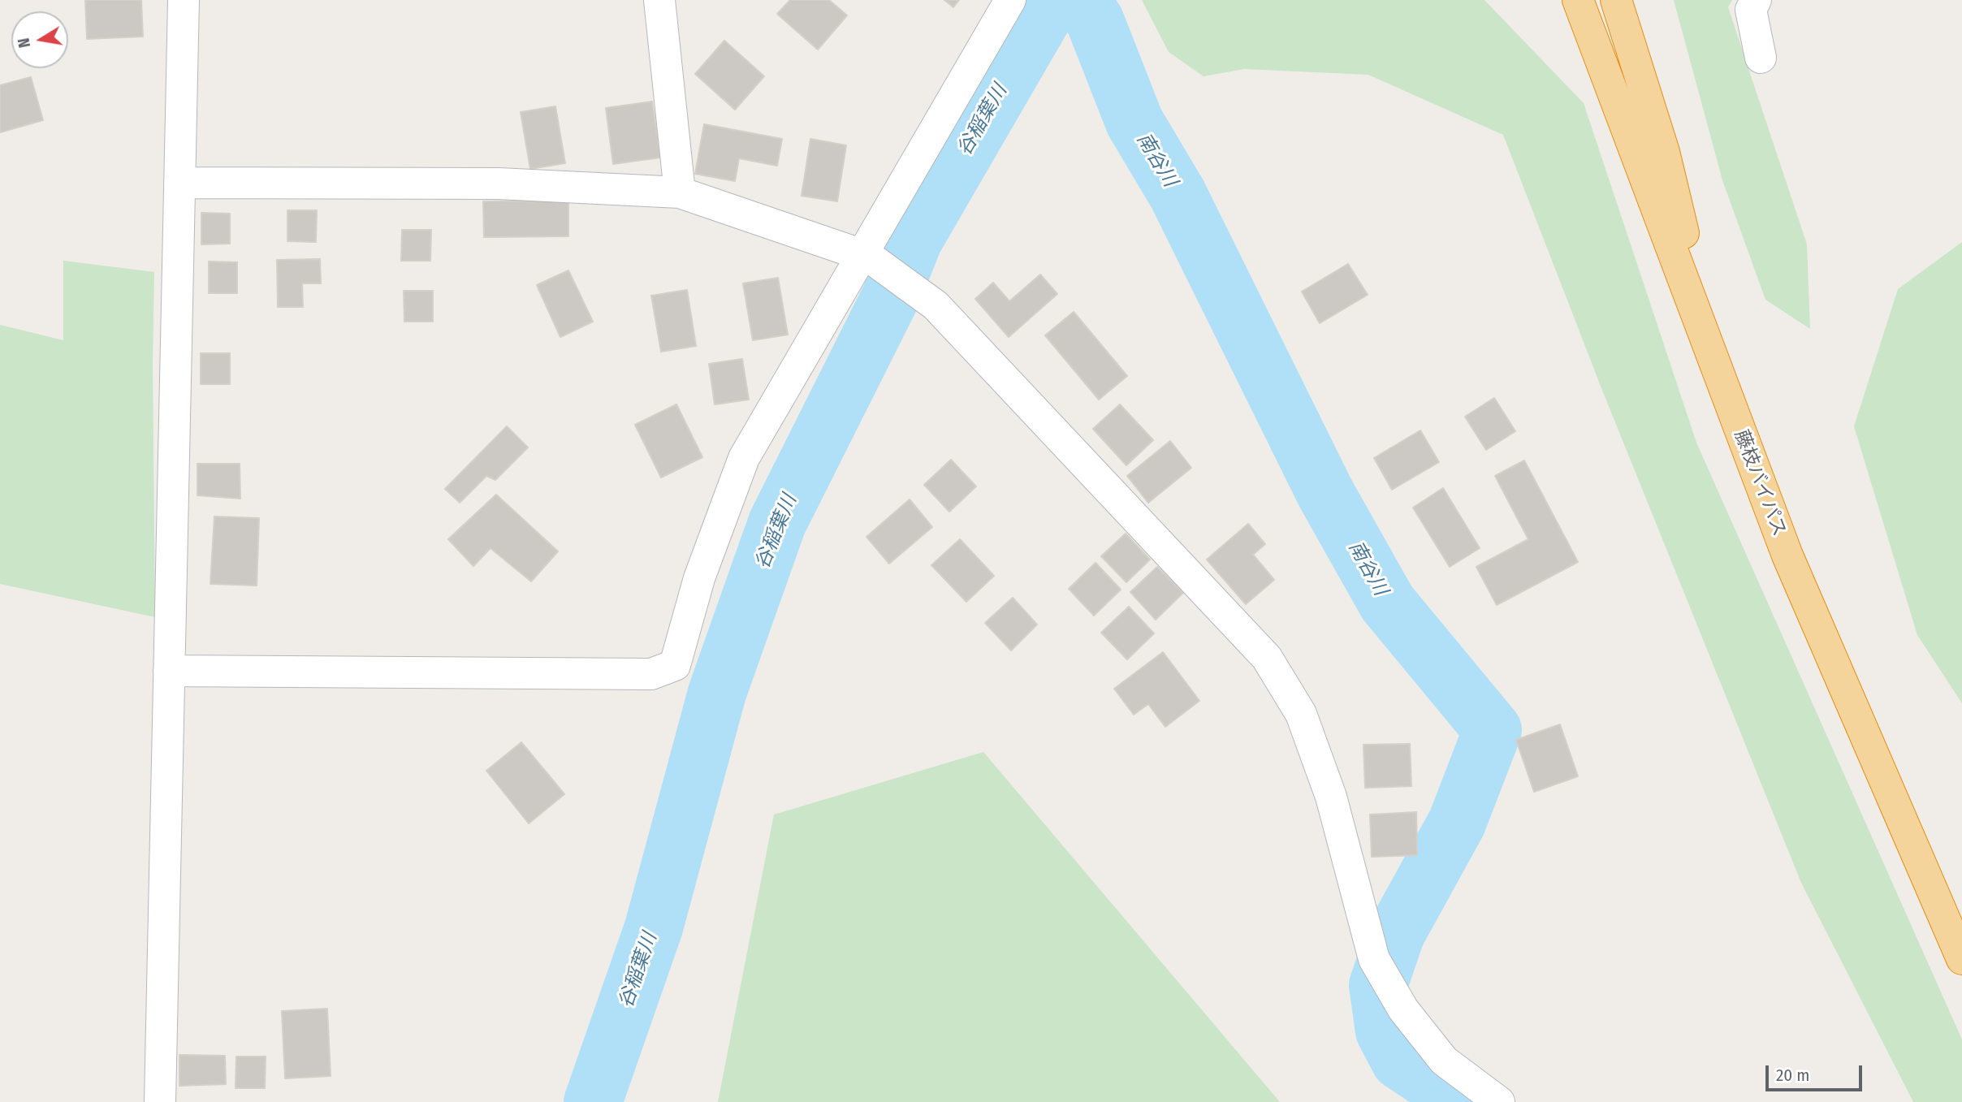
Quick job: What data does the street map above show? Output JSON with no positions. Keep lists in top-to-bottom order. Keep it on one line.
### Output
{"streets":{"highway":["藤枝バイパス"]},"water":["谷稲葉川","南谷川"],"scale_bar":"20 m","north":"left"}
